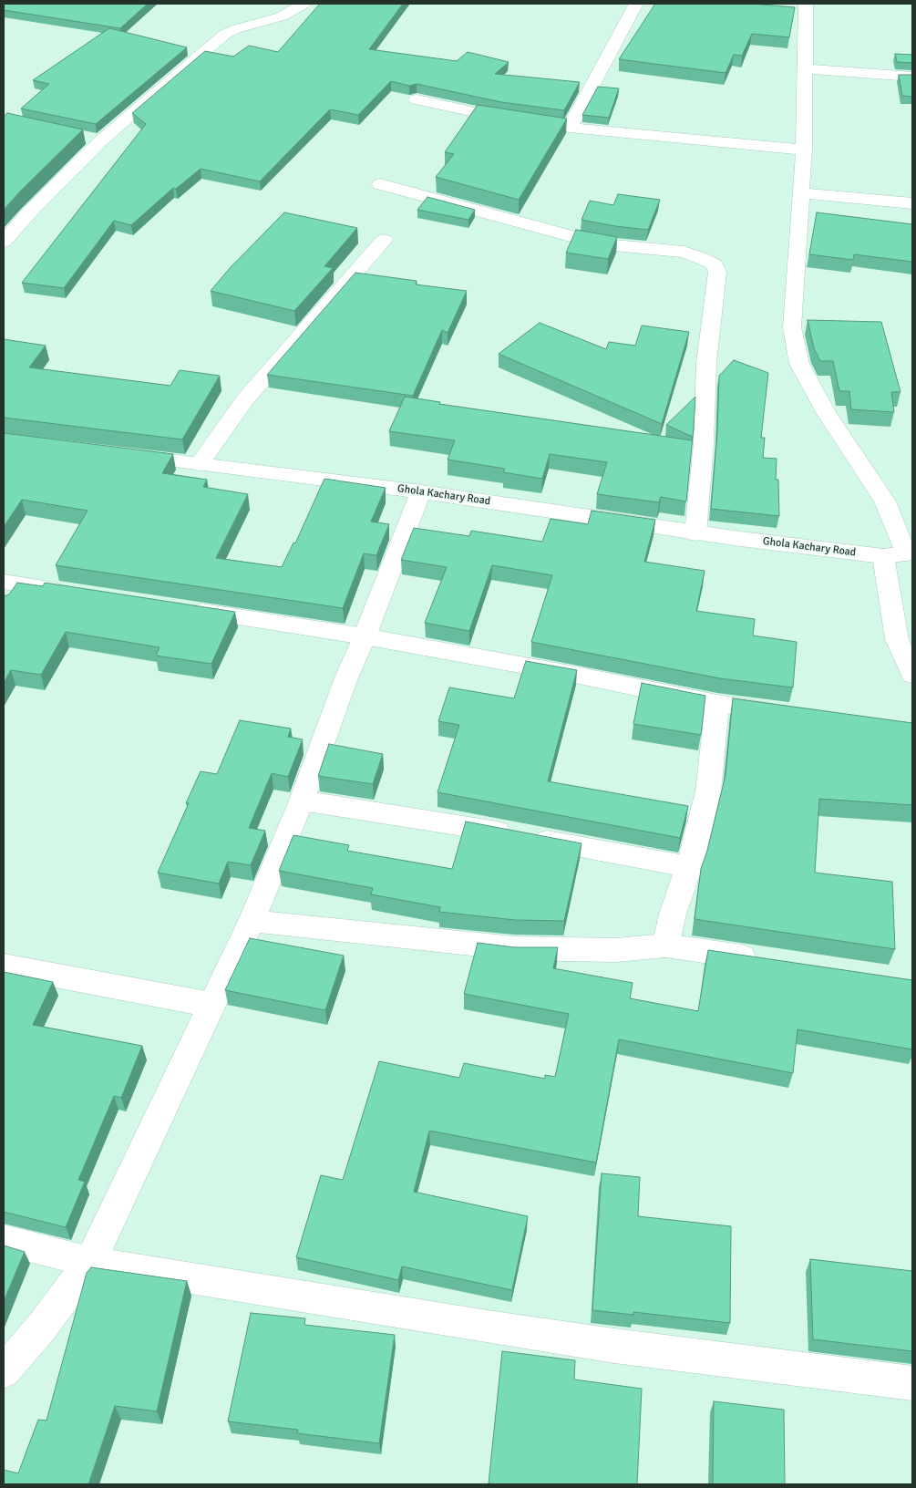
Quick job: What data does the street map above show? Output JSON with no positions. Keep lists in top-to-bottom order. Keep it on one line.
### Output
{"streets":{"street":["Ghola Kachary Road"]}}
